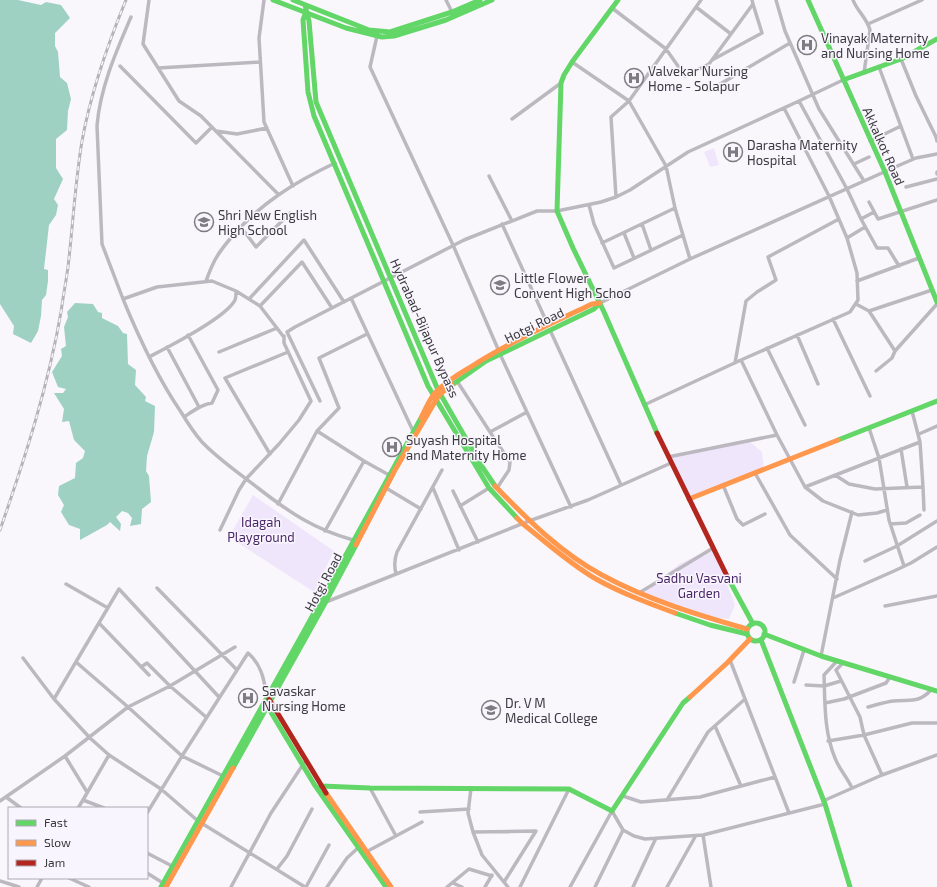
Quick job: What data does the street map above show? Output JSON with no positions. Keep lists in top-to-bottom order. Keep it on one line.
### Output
{"streets":{"main road":["Akkalkot Road","Hotgi Road","Hydrabad-Bijapur Bypass"]},"crossings":[["Hotgi Road","Hydrabad-Bijapur Bypass"]],"parks":["Idagah Playground","Sadhu Vasvani Garden"],"places":{"hospital":["Vinayak Maternity and Nursing Home","Valvekar Nursing Home - Solapur","Darasha Maternity Hospital","Suyash Hospital and Maternity Home","Savaskar Nursing Home"],"school or university":["Shri New English High School","Little Flower Convent High Schoo","Dr. V M Medical College"]},"legend":["Fast","Slow","Jam"]}
